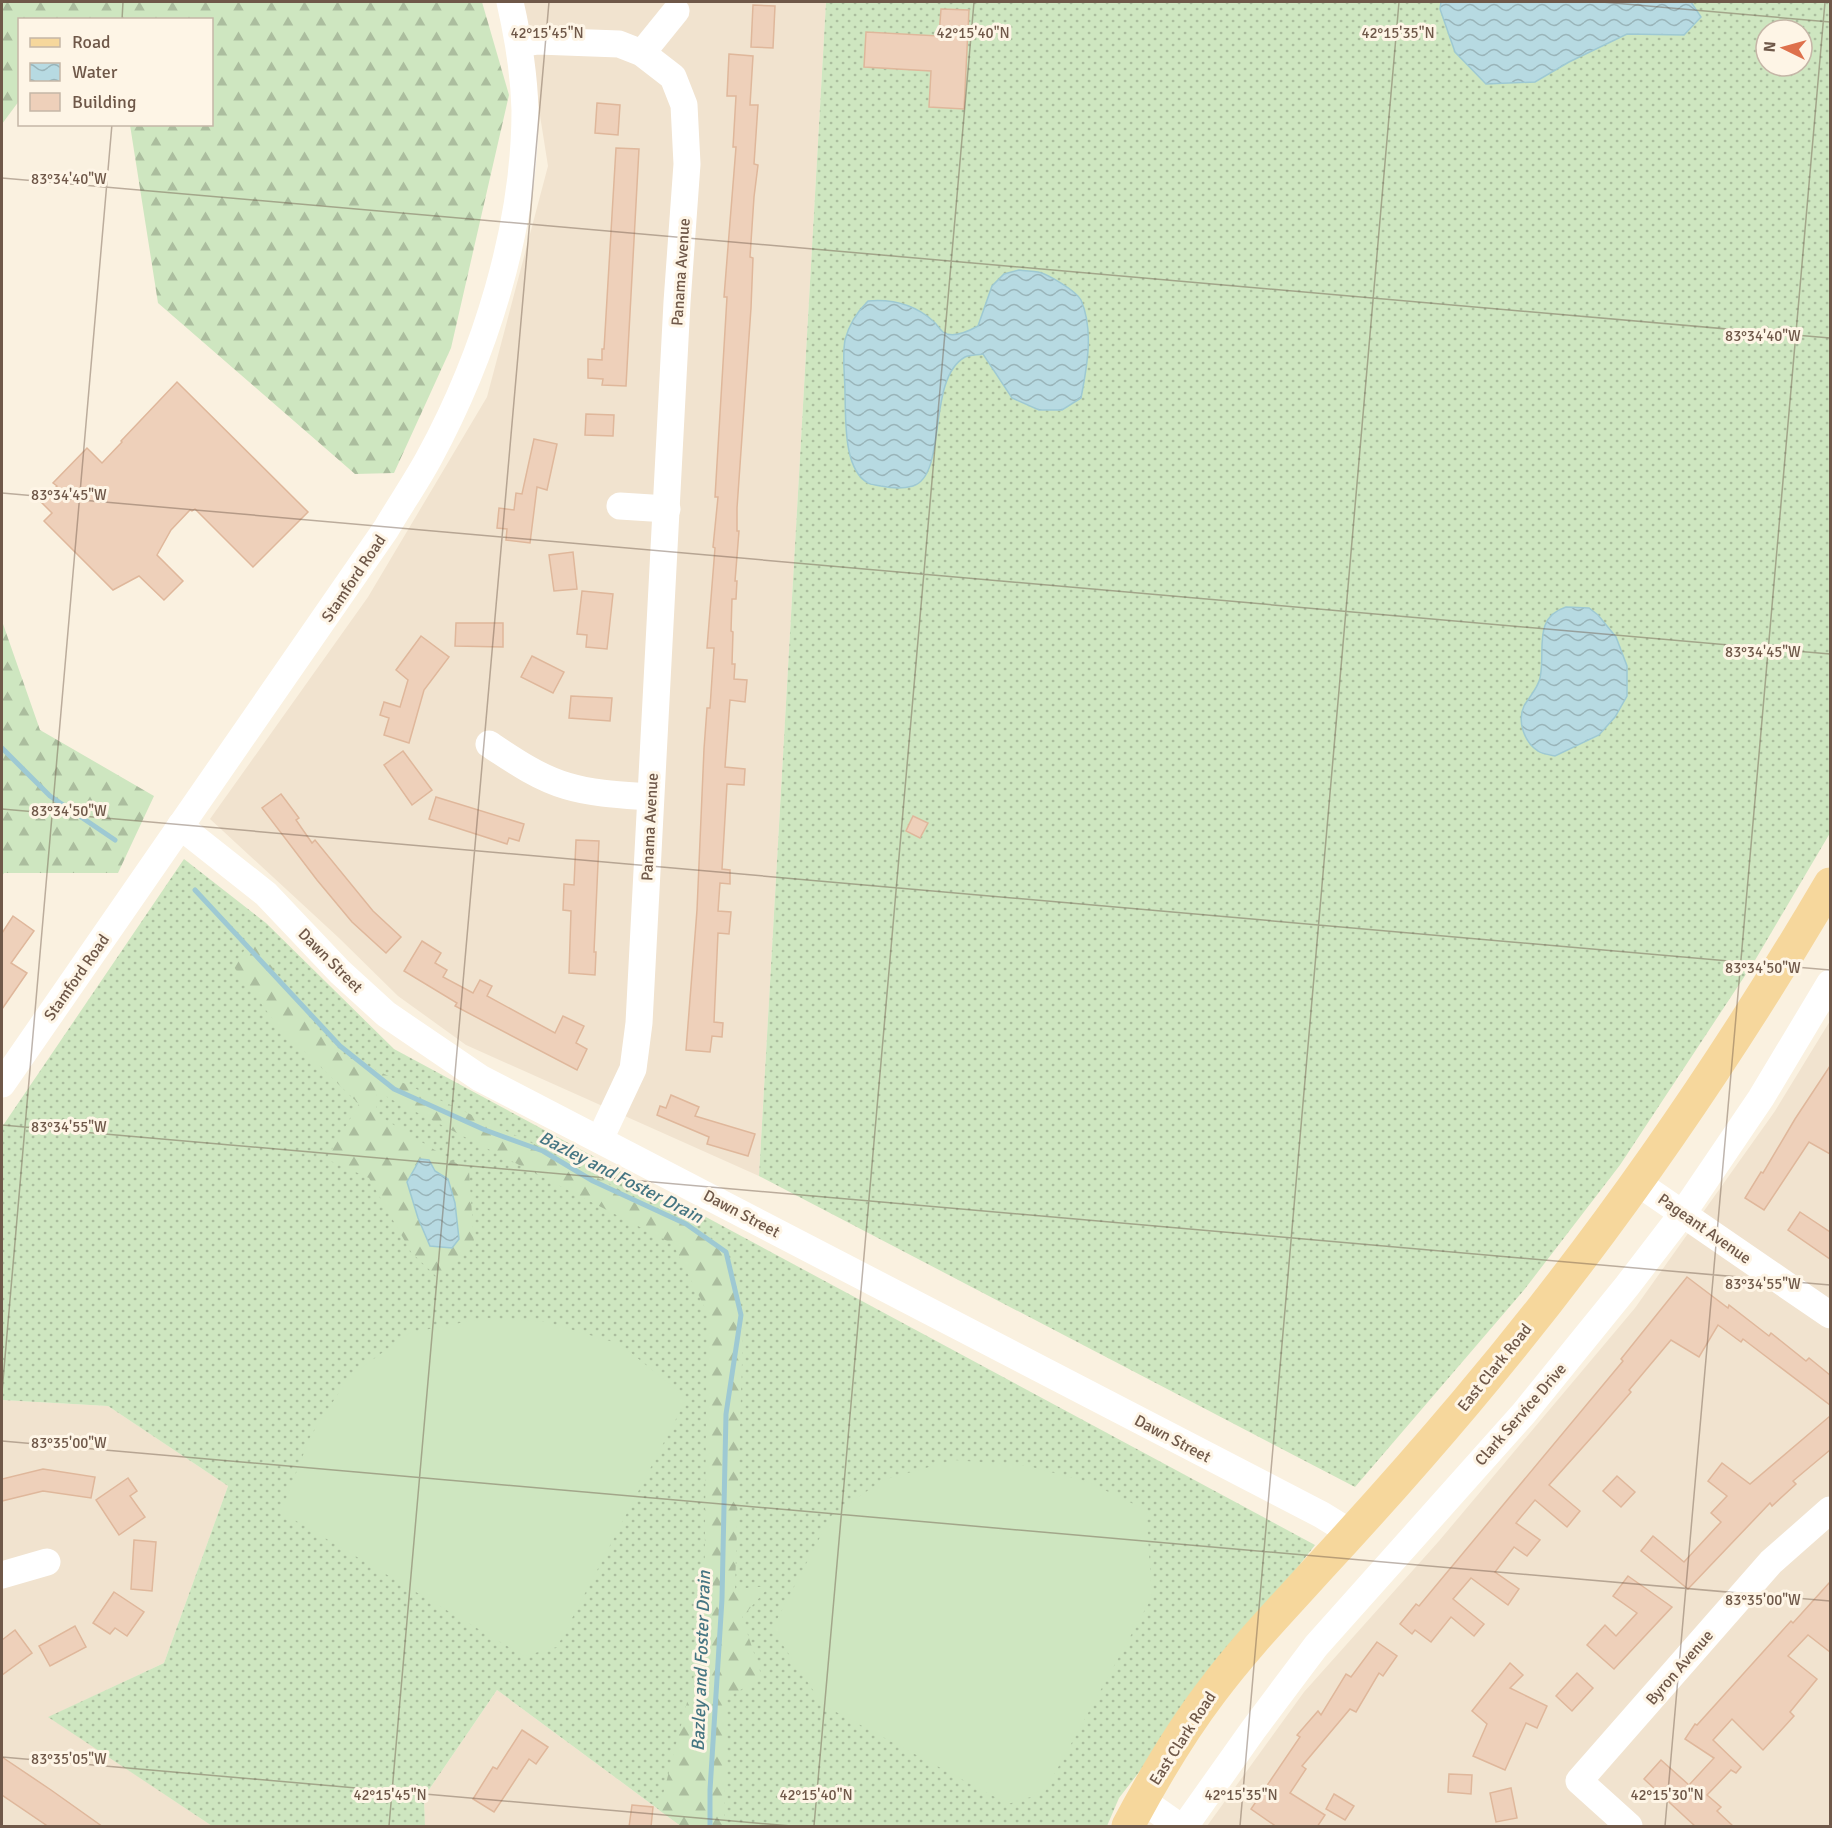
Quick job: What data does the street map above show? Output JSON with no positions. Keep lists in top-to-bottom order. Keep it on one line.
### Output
{"streets":{"main road":["East Clark Road"],"street":["Panama Avenue","Stamford Road","Dawn Street","Pageant Avenue","Clark Service Drive","Byron Avenue"]},"crossings":[["Panama Avenue","Stamford Road"],["Panama Avenue","Dawn Street"],["Stamford Road","Dawn Street"],["Dawn Street","East Clark Road"],["Pageant Avenue","East Clark Road"],["Pageant Avenue","Clark Service Drive"]],"water":["Bazley and Foster Drain"],"legend":["Road","Water","Building"],"north":"left","coordinates":["42°15'45\"N","42°15'40\"N","42°15'35\"N","83°34'40\"W","83°34'45\"W","83°34'50\"W","83°34'55\"W","83°35'00\"W","83°35'05\"W","42°15'30\"N"]}
